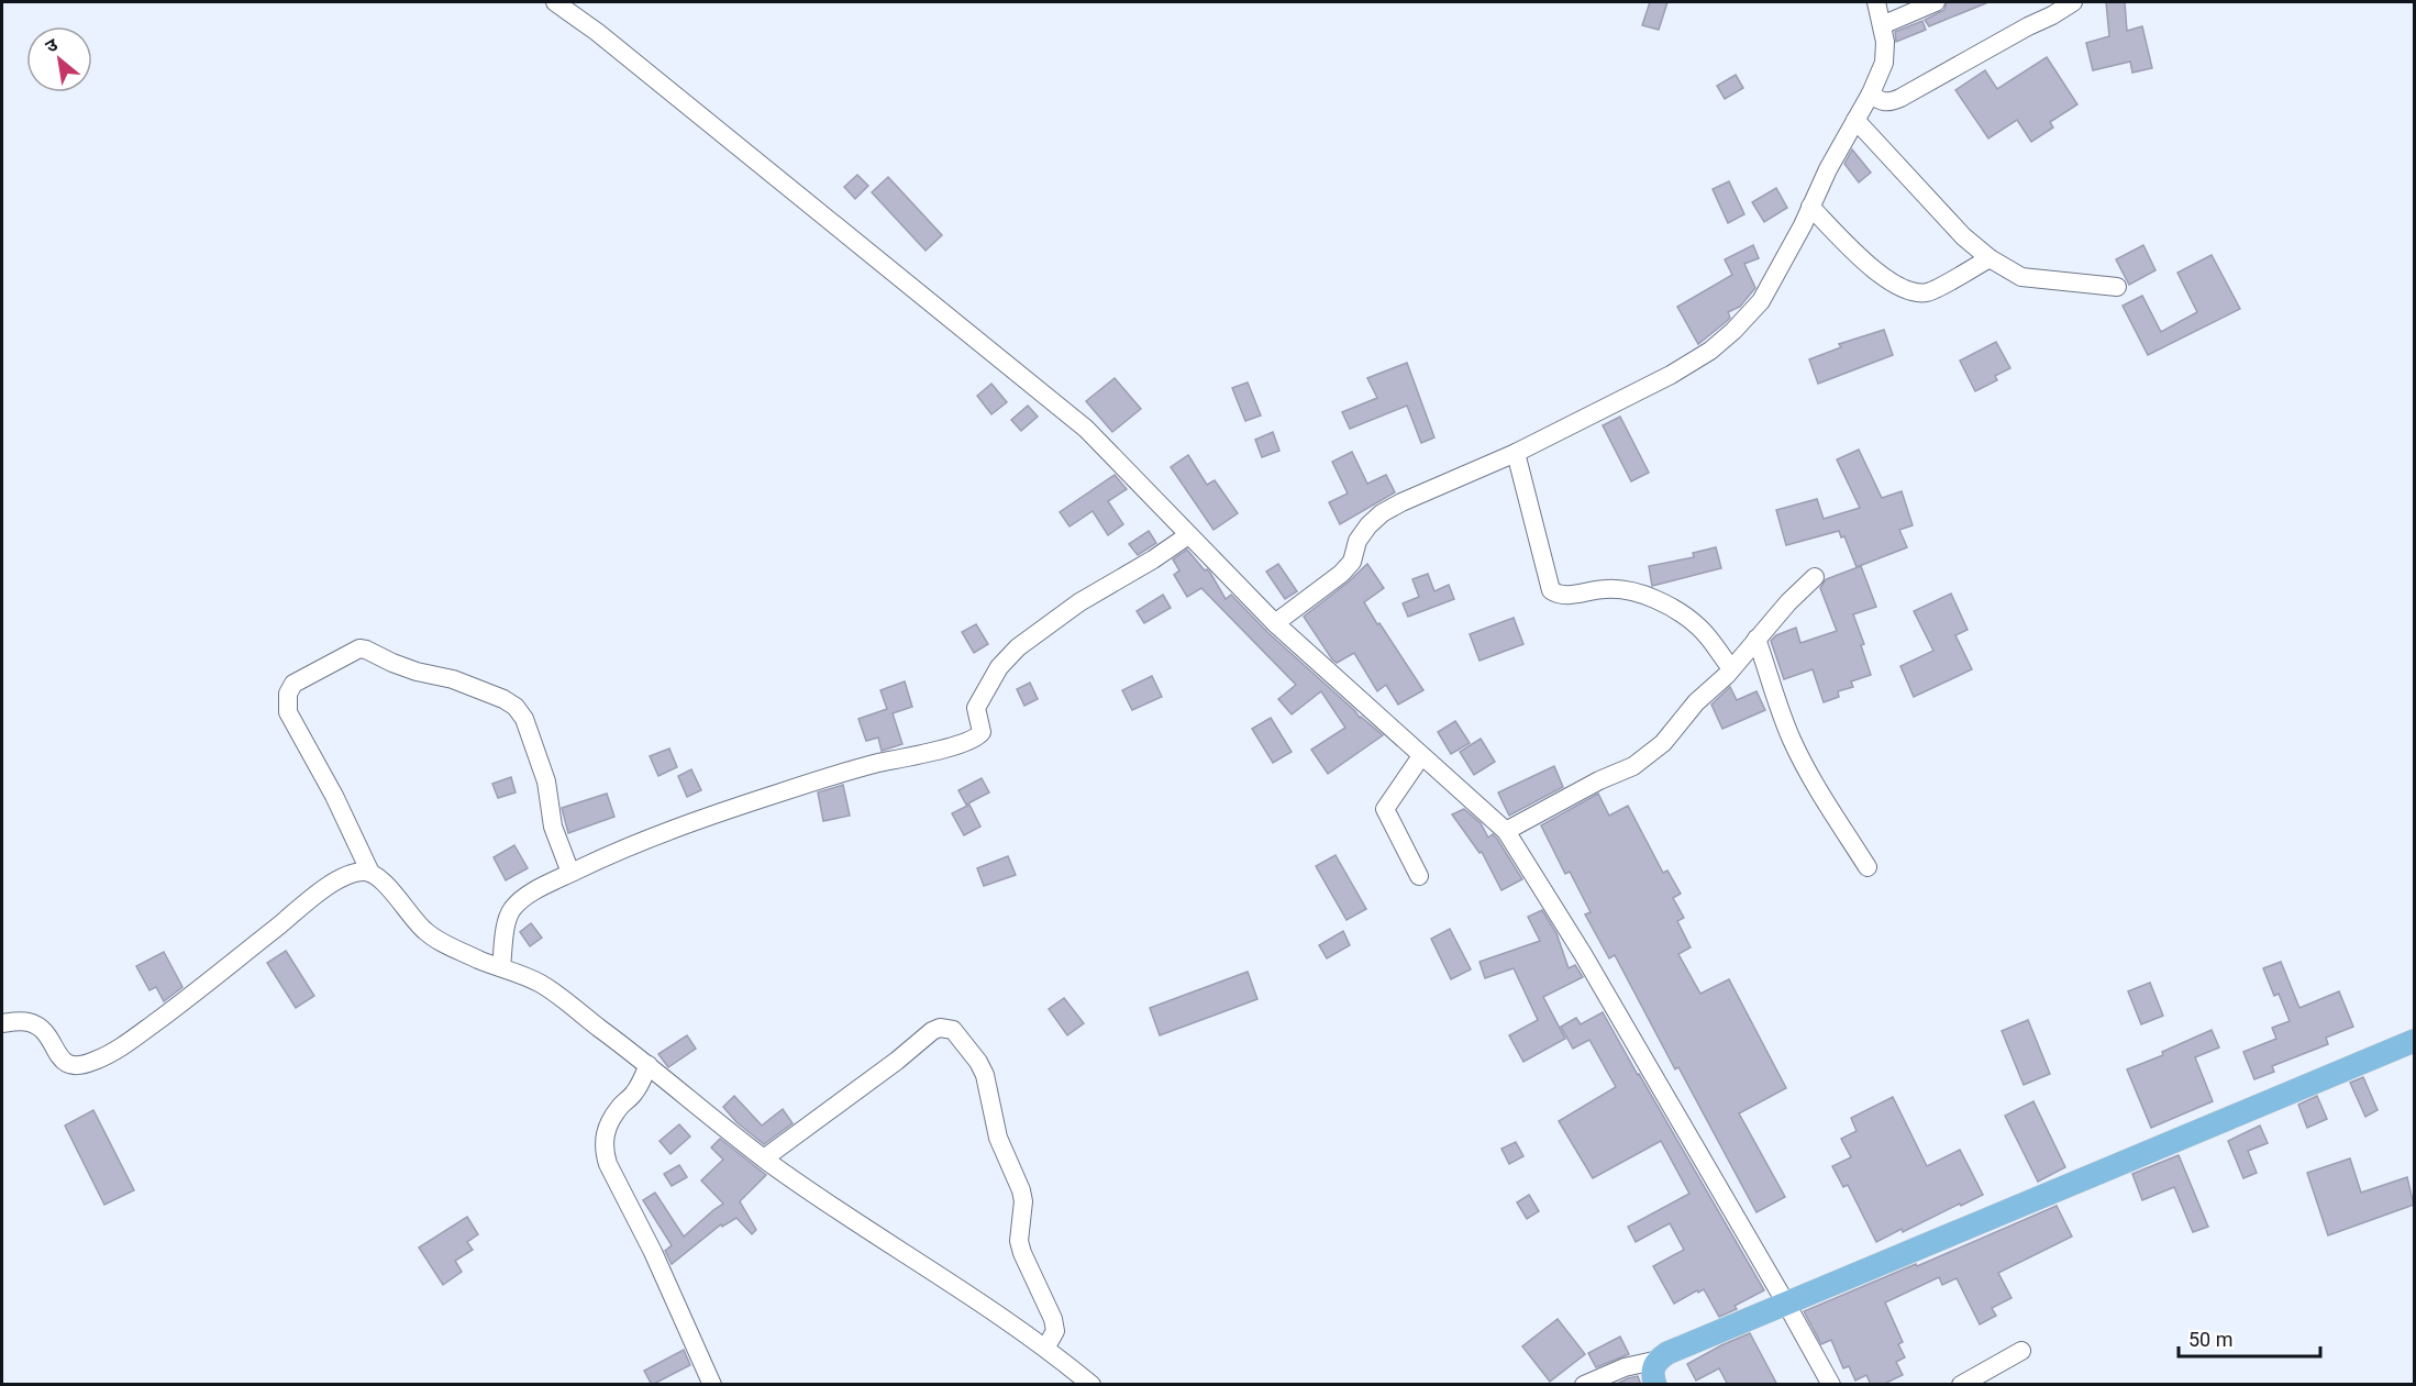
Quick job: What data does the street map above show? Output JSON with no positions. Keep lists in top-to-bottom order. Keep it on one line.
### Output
{"scale_bar":"50 m","north":"top left"}
